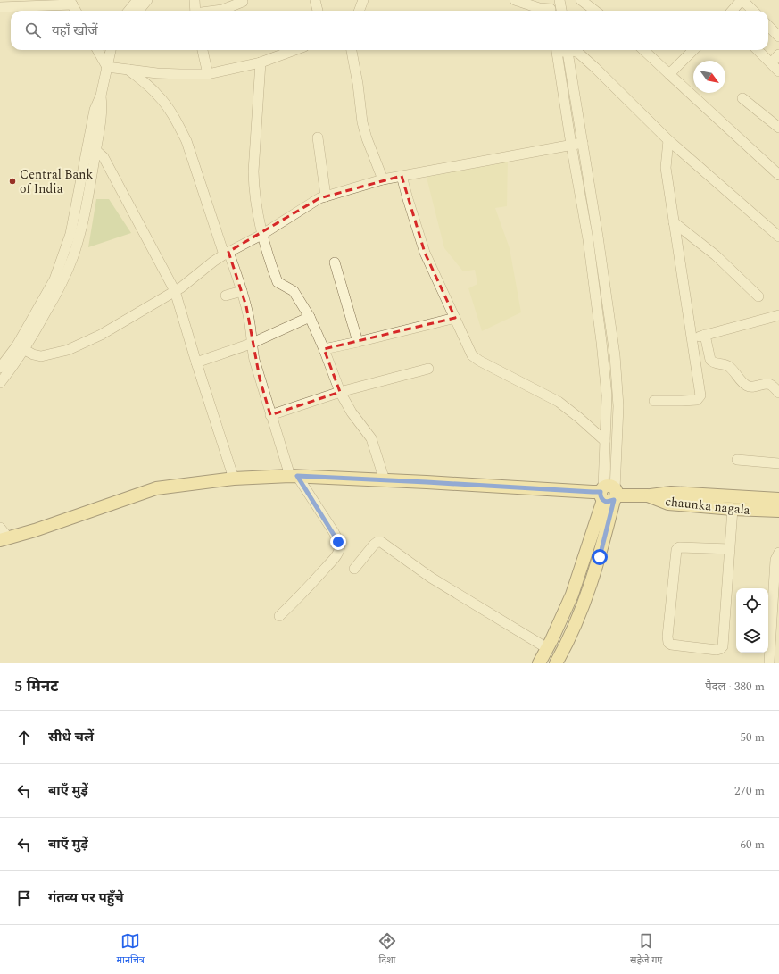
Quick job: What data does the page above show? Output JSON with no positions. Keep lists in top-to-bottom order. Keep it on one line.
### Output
{"streets":{"main road":["chaunka nagala"]},"places":["Central Bank of India"],"north":"bottom right","page":{"search":"यहाँ खोजें","heading":["5 मिनट","पैदल · 380 m"],"list":[["सीधे चलें","50 m"],["बाएँ मुड़ें","270 m"],["बाएँ मुड़ें","60 m"],"गंतव्य पर पहुँचे"],"nav":["मानचित्र","दिशा","सहेजे गए"]}}
